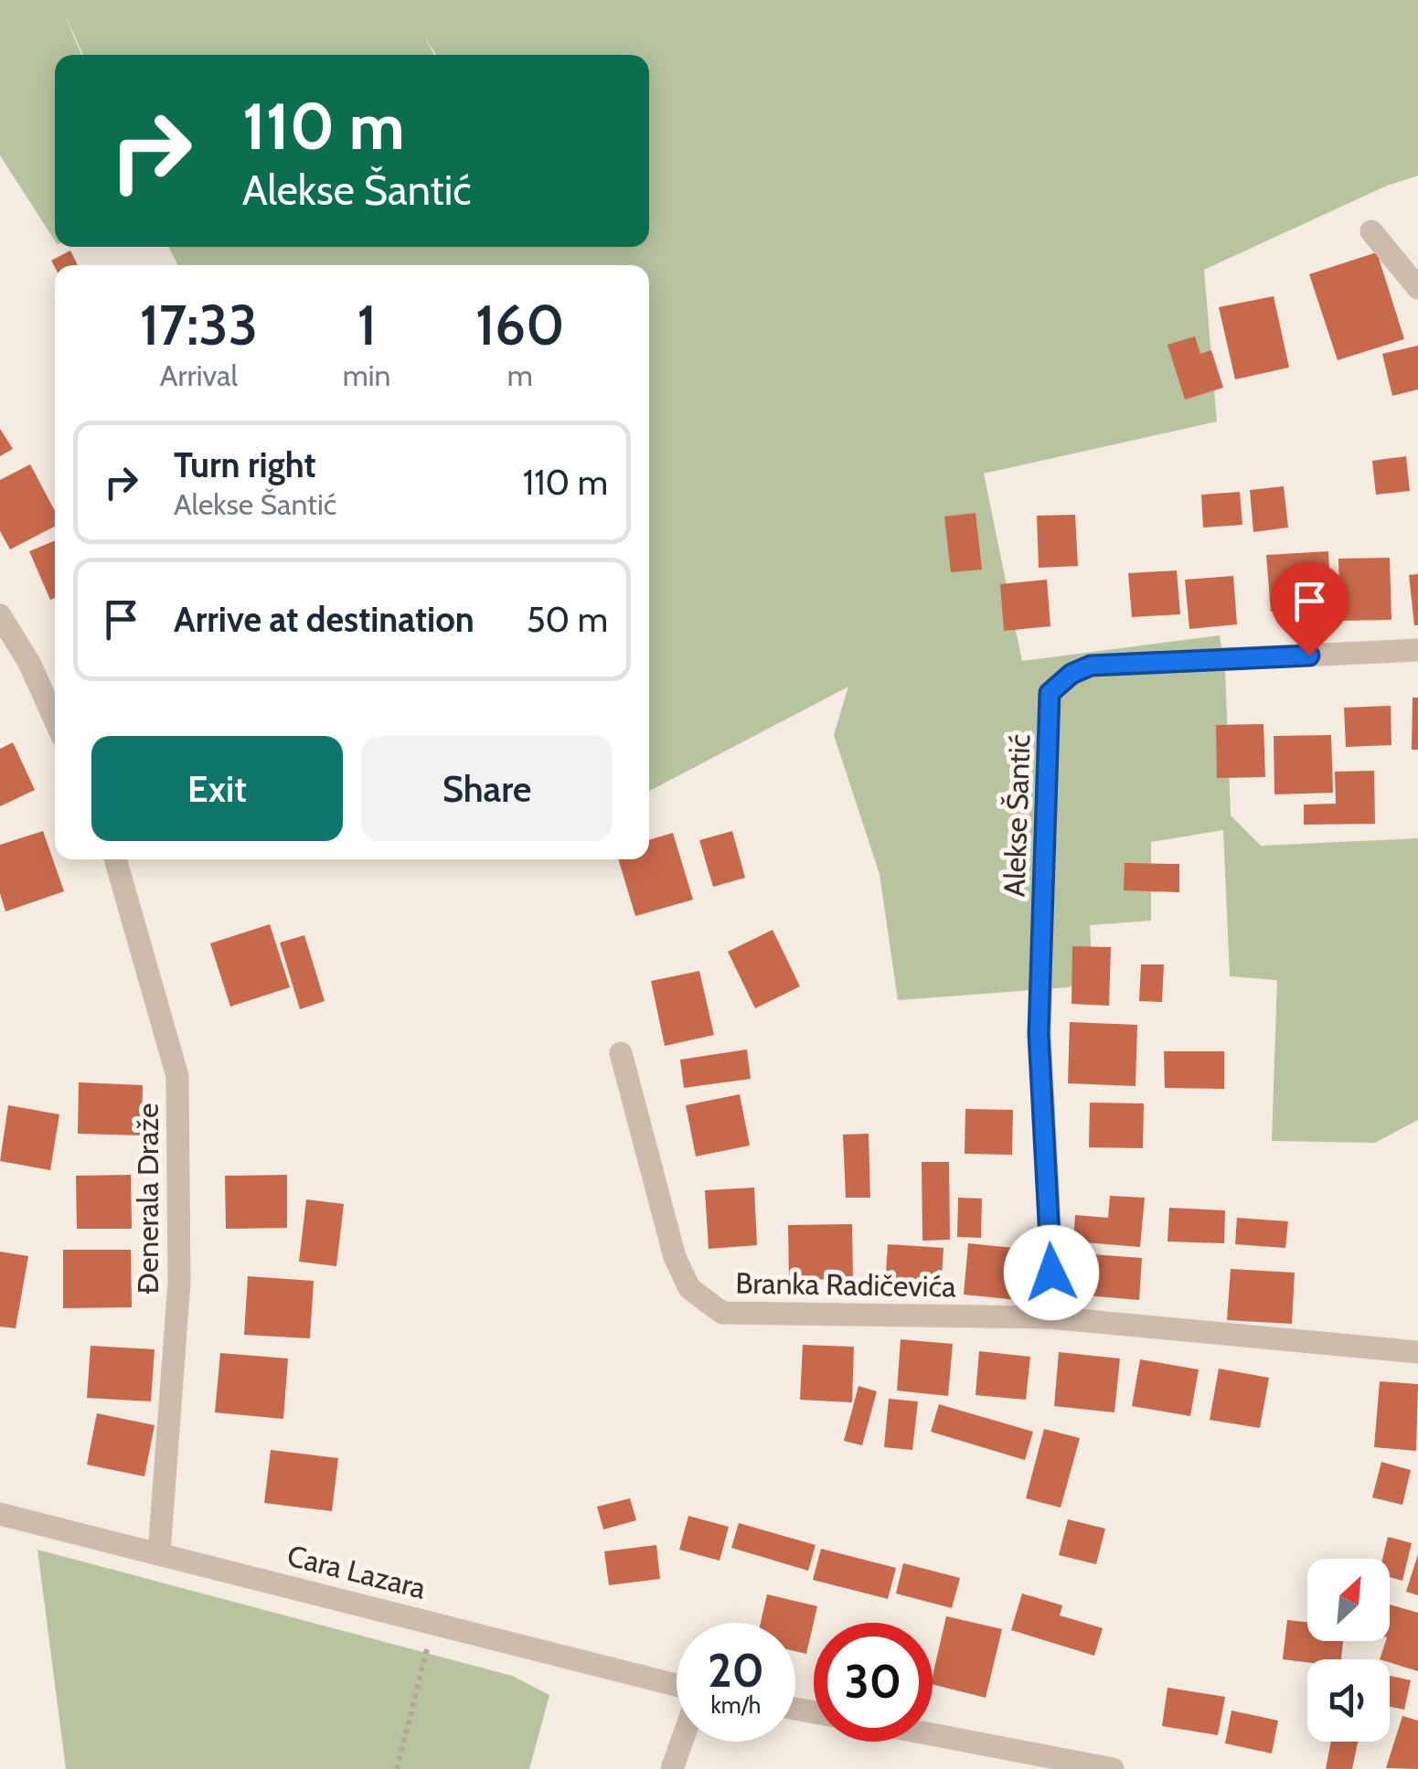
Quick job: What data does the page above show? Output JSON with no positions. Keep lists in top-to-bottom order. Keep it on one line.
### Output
{"streets":{"street":["Alekse Šantić","Đenerala Draže","Branka Radičevića","Cara Lazara"]},"crossings":[["Alekse Šantić","Branka Radičevića"],["Đenerala Draže","Cara Lazara"]],"north":"top right","page":{"turn":["110 m","Alekse Šantić"],"eta":["17:33","Arrival","1","min","160","m"],"list":[{"name":"Turn right","note":"Alekse Šantić","value":"110 m"},{"name":"Arrive at destination","value":"50 m"}],"buttons":["Exit","Share"],"speed":"20 km/h","limit":"30"}}
